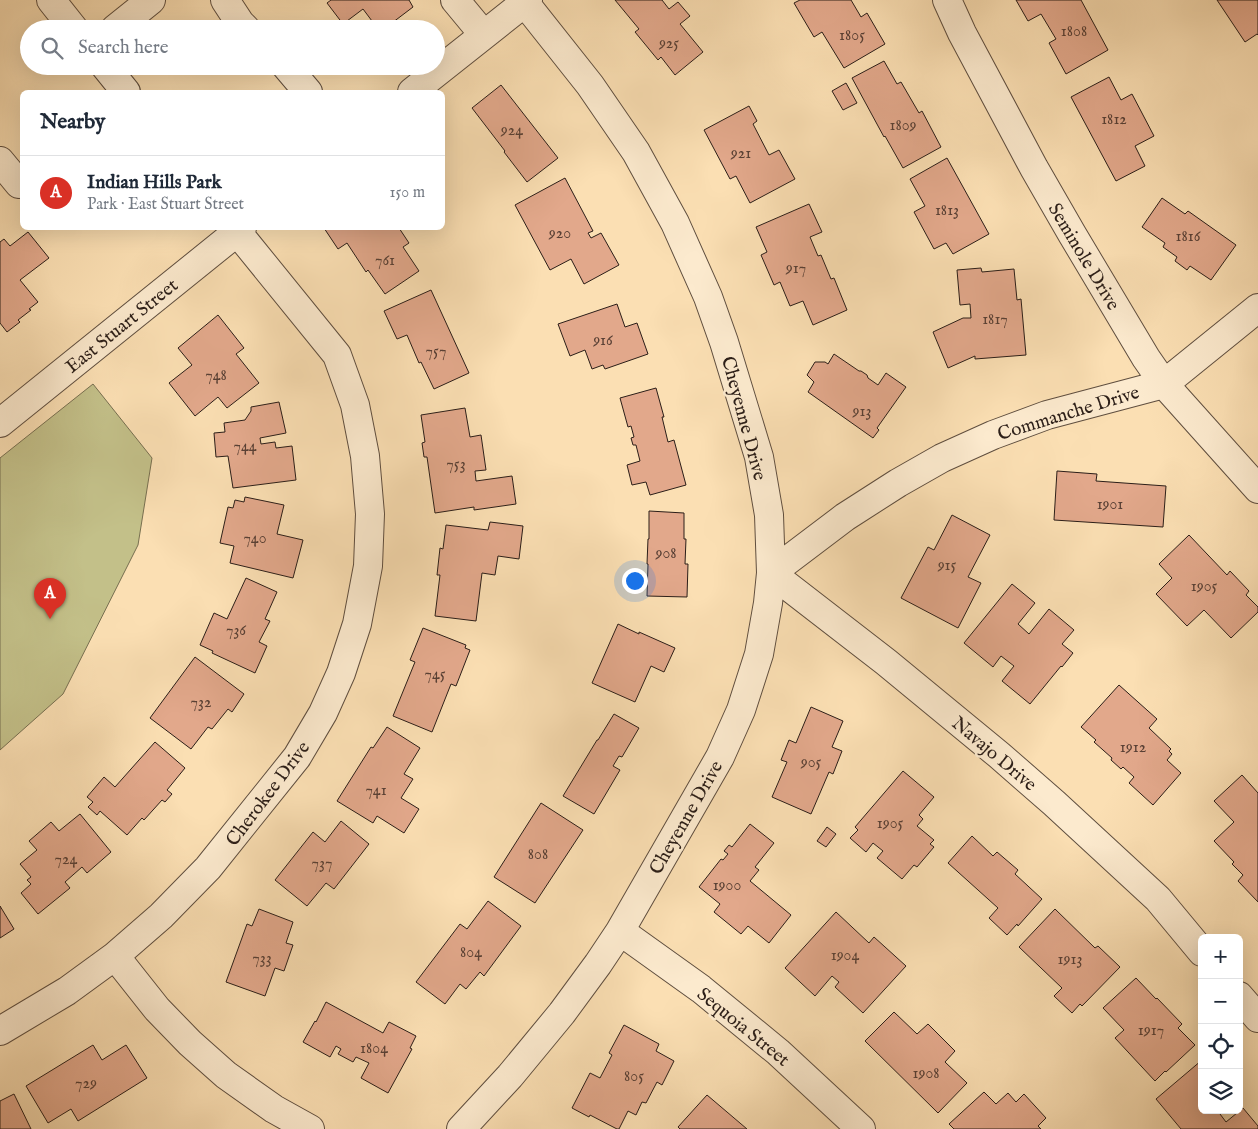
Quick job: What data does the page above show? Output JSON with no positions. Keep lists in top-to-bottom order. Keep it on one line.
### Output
{"streets":{"street":["Seminole Drive","East Stuart Street","Commanche Drive","Cheyenne Drive","Navajo Drive","Cherokee Drive","Sequoia Street"]},"crossings":[["Seminole Drive","Commanche Drive"],["Commanche Drive","Cheyenne Drive"],["Commanche Drive","Navajo Drive"],["Cheyenne Drive","Navajo Drive"],["Cheyenne Drive","Sequoia Street"]],"house_numbers":["1808","1805","925","1812","1809","924","921","1813","920","1816","761","917","1817","916","757","748","913","744","753","1901","740","908","915","1905","736","745","732","1912","905","741","1905","808","724","737","1900","804","1904","733","1913","1917","1804","1908","805","729"],"page":{"search":"Search here","heading":"Nearby","list":[{"mark":"A","name":"Indian Hills Park","note":"Park · East Stuart Street","value":"150 m"}],"pins":"A","map_buttons":["+","−"]}}
